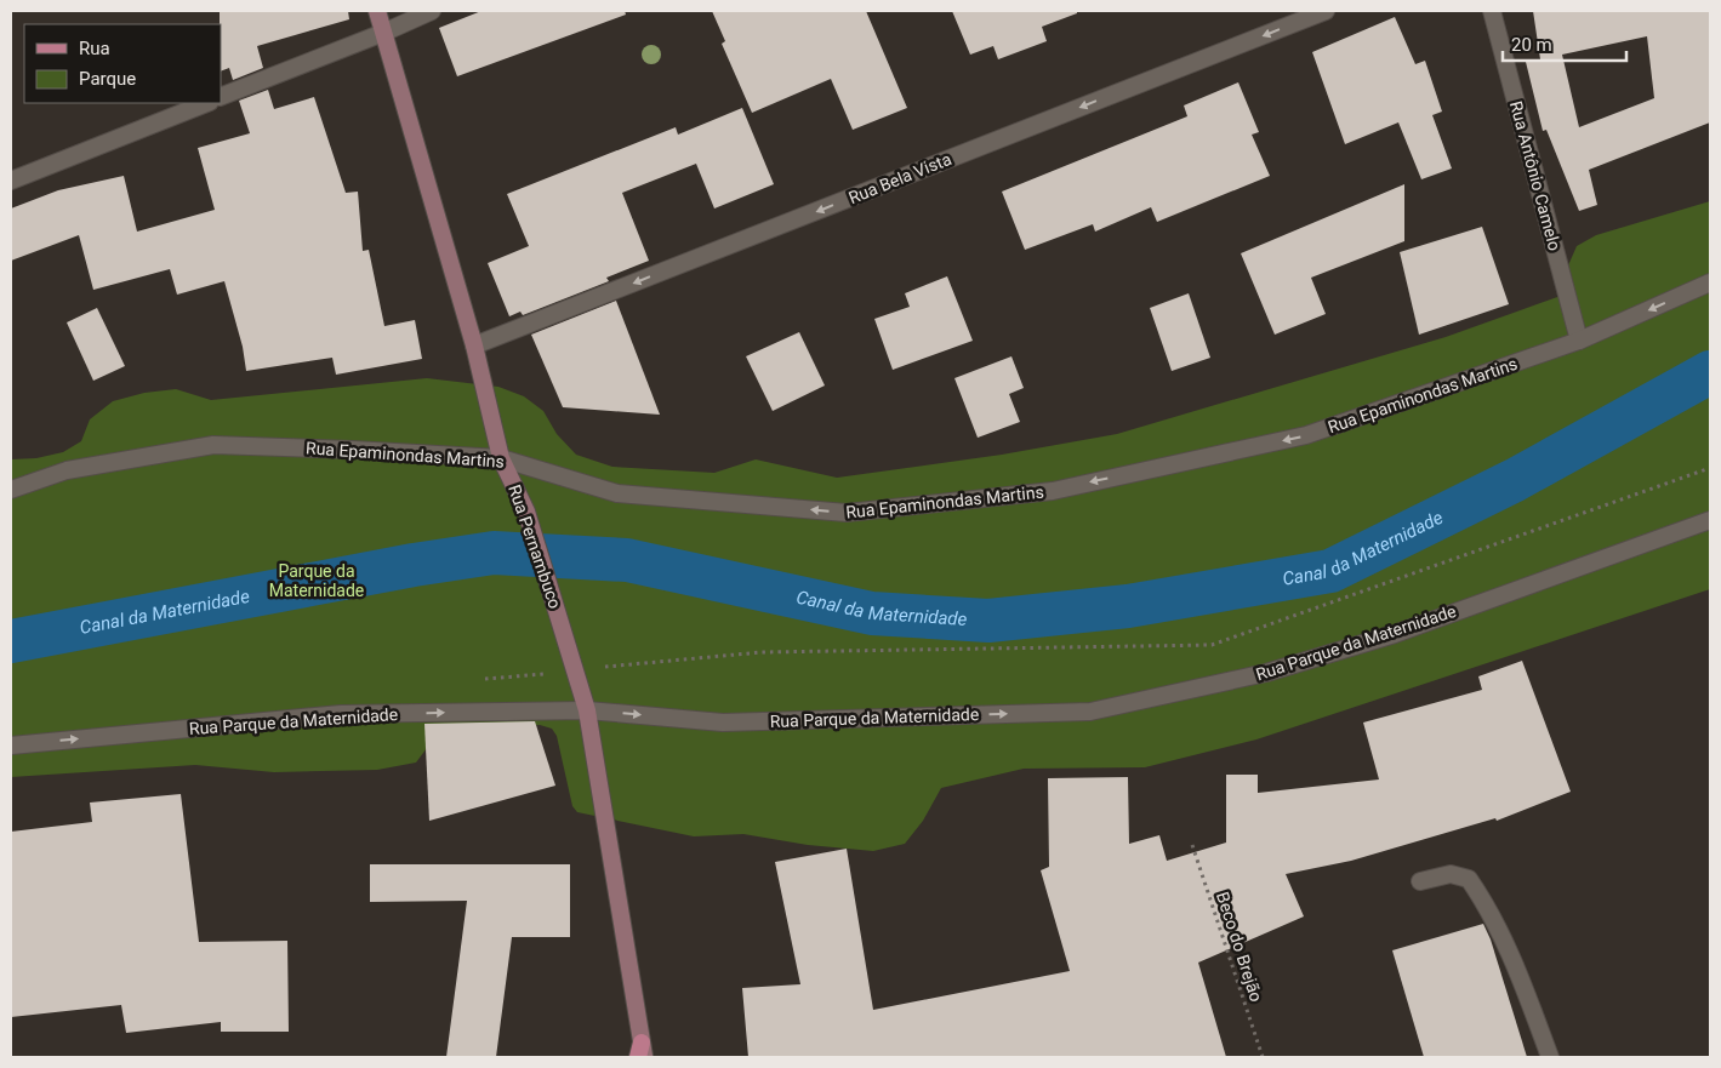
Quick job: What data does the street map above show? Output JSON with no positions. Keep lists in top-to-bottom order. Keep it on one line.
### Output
{"streets":{"main road":["Rua Pernambuco"],"street":["Rua Antônio Camelo","Rua Bela Vista","Rua Epaminondas Martins","Rua Parque da Maternidade"],"path":["Beco do Brejão"]},"crossings":[["Rua Antônio Camelo","Rua Epaminondas Martins"],["Rua Bela Vista","Rua Pernambuco"],["Rua Epaminondas Martins","Rua Pernambuco"],["Rua Pernambuco","Rua Parque da Maternidade"]],"one_way":["Rua Bela Vista","Rua Epaminondas Martins","Rua Parque da Maternidade"],"water":["Canal da Maternidade"],"parks":["Parque da Maternidade"],"legend":["Rua","Parque"],"scale_bar":"20 m"}
